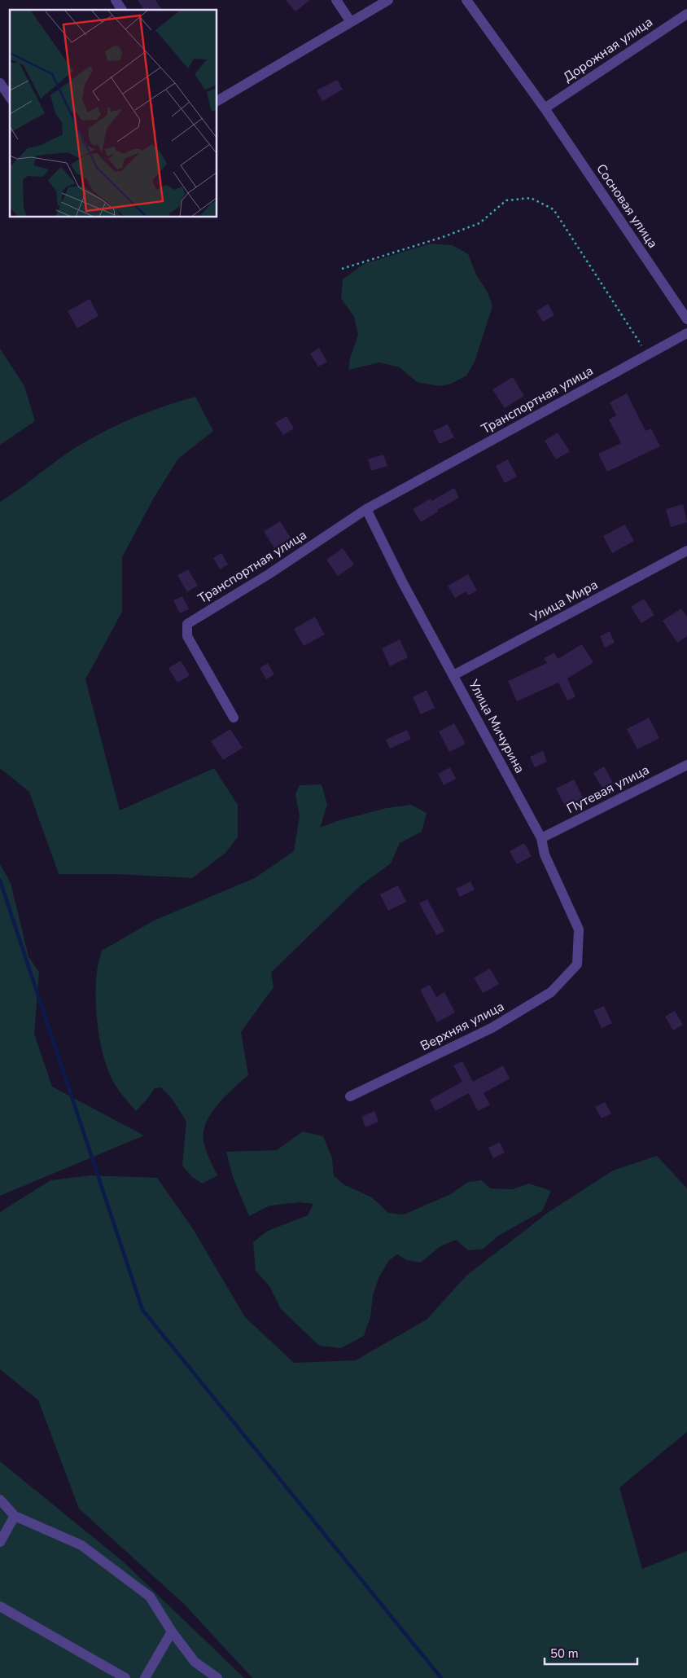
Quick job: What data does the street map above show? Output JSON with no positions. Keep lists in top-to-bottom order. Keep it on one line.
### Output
{"streets":{"street":["Дорожная улица","Сосновая улица","Транспортная улица","Улица Мира","Улица Мичурина","Путевая улица","Верхняя улица"]},"crossings":[["Дорожная улица","Сосновая улица"],["Транспортная улица","Улица Мичурина"],["Улица Мира","Улица Мичурина"],["Улица Мичурина","Путевая улица"],["Улица Мичурина","Верхняя улица"]],"scale_bar":"50 m"}
